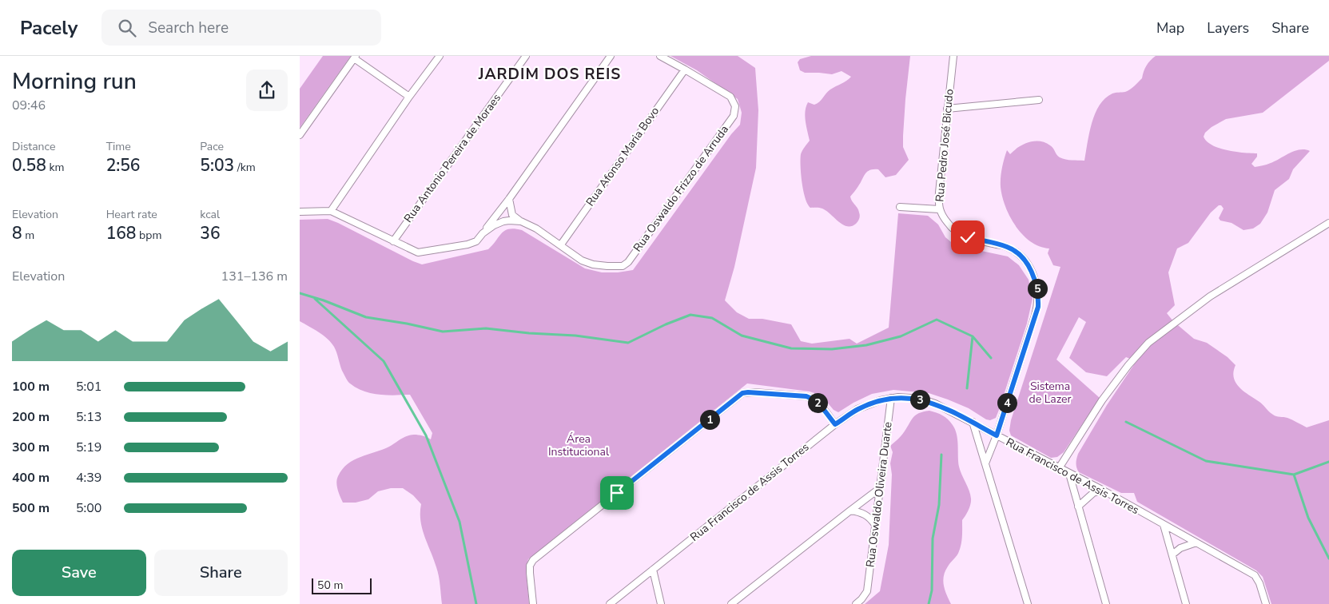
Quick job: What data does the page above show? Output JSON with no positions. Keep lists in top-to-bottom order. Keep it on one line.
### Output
{"streets":{"street":["Rua Pedro José Bicudo","Rua Afonso Maria Bovo","Rua Antonio Pereira de Moraes","Rua Oswaldo Frizzo de Arruda","Rua Francisco de Assis Torres","Rua Oswaldo Oliveira Duarte"]},"crossings":[["Rua Pedro José Bicudo","Rua Francisco de Assis Torres"],["Rua Afonso Maria Bovo","Rua Oswaldo Frizzo de Arruda"],["Rua Francisco de Assis Torres","Rua Oswaldo Oliveira Duarte"]],"districts":["JARDIM DOS REIS"],"parks":["Sistema de Lazer","Área Institucional"],"scale_bar":"50 m","page":{"header":"Pacely","search":"Search here","nav":["Map","Layers","Share"],"heading":["Morning run","09:46"],"stats":[["Distance","0.58 km"],["Time","2:56"],["Pace","5:03 /km"],["Elevation","8 m"],["Heart rate","168 bpm"],["kcal","36"]],"chart":["Elevation","131–136 m"],"pins":["5","3","2","4","1"],"list":[{"name":"100 m","note":"5:01"},{"name":"200 m","note":"5:13"},{"name":"300 m","note":"5:19"},{"name":"400 m","note":"4:39"},{"name":"500 m","note":"5:00"}],"buttons":["Save","Share"],"scale":"50 m"}}
